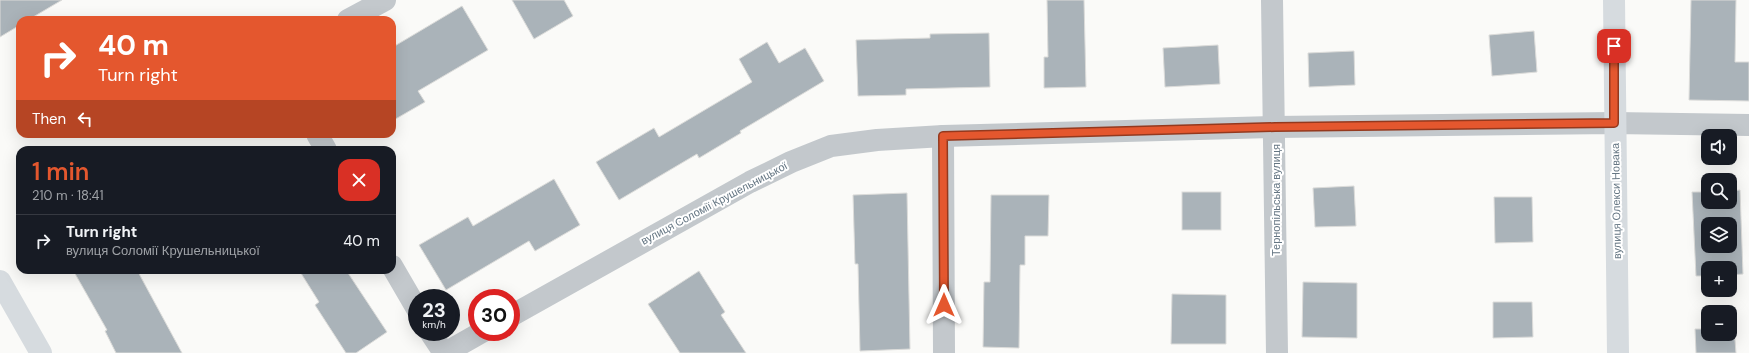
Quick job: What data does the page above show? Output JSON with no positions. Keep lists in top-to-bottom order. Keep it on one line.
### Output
{"streets":{"main road":["вулиця Олекси Новака"],"street":["Тернопільська вулиця","вулиця Соломії Крушельницької"]},"crossings":[["Тернопільська вулиця","вулиця Соломії Крушельницької"],["вулиця Олекси Новака","вулиця Соломії Крушельницької"]],"page":{"turn":["40 m","Turn right"],"then":"Then","map_buttons":["+","−"],"heading":["1 min","210 m · 18:41"],"list":[{"name":"Turn right","note":"вулиця Соломії Крушельницької","value":"40 m"}],"speed":"23 km/h","limit":"30"}}
